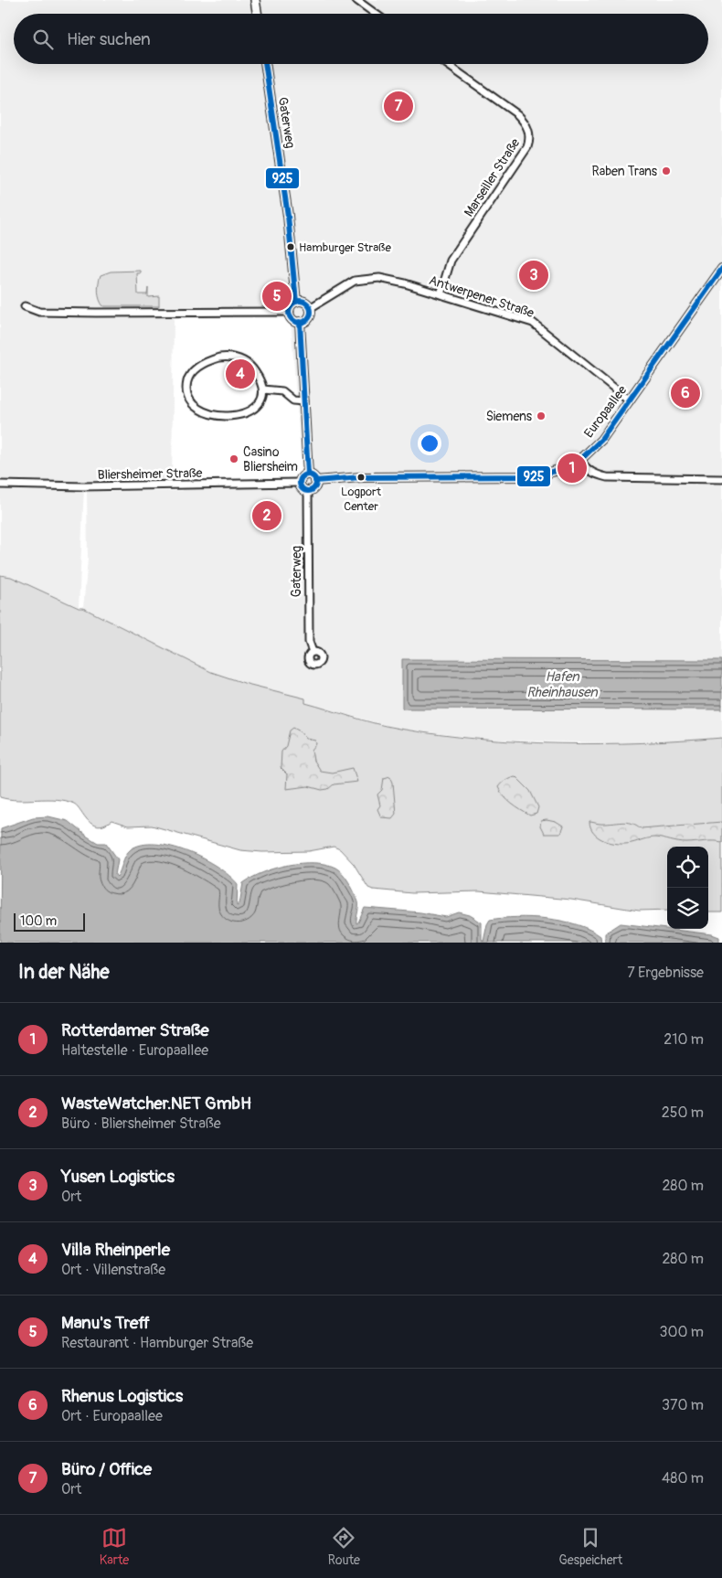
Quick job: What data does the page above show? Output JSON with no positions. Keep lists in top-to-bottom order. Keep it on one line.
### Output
{"streets":{"main road":["Gaterweg","Europaallee"],"street":["Marseiller Straße","Antwerpener Straße","Bliersheimer Straße"]},"crossings":[["Gaterweg","Antwerpener Straße"],["Gaterweg","Europaallee"],["Gaterweg","Bliersheimer Straße"],["Marseiller Straße","Antwerpener Straße"],["Antwerpener Straße","Europaallee"],["Europaallee","Bliersheimer Straße"]],"water":["Hafen Rheinhausen"],"places":["Raben Trans","Hamburger Straße","Siemens","Casino Bliersheim","Logport Center"],"lines":["transit line 925"],"scale_bar":"100 m","page":{"search":"Hier suchen","pins":["7","3","5","4","6","1","2"],"scale":"100 m","heading":["In der Nähe","7 Ergebnisse"],"list":[{"mark":"1","name":"Rotterdamer Straße","note":"Haltestelle · Europaallee","value":"210 m"},{"mark":"2","name":"WasteWatcher.NET GmbH","note":"Büro · Bliersheimer Straße","value":"250 m"},{"mark":"3","name":"Yusen Logistics","note":"Ort","value":"280 m"},{"mark":"4","name":"Villa Rheinperle","note":"Ort · Villenstraße","value":"280 m"},{"mark":"5","name":"Manu's Treff","note":"Restaurant · Hamburger Straße","value":"300 m"},{"mark":"6","name":"Rhenus Logistics","note":"Ort · Europaallee","value":"370 m"},{"mark":"7","name":"Büro / Office","note":"Ort","value":"480 m"}],"nav":["Karte","Route","Gespeichert"]}}
